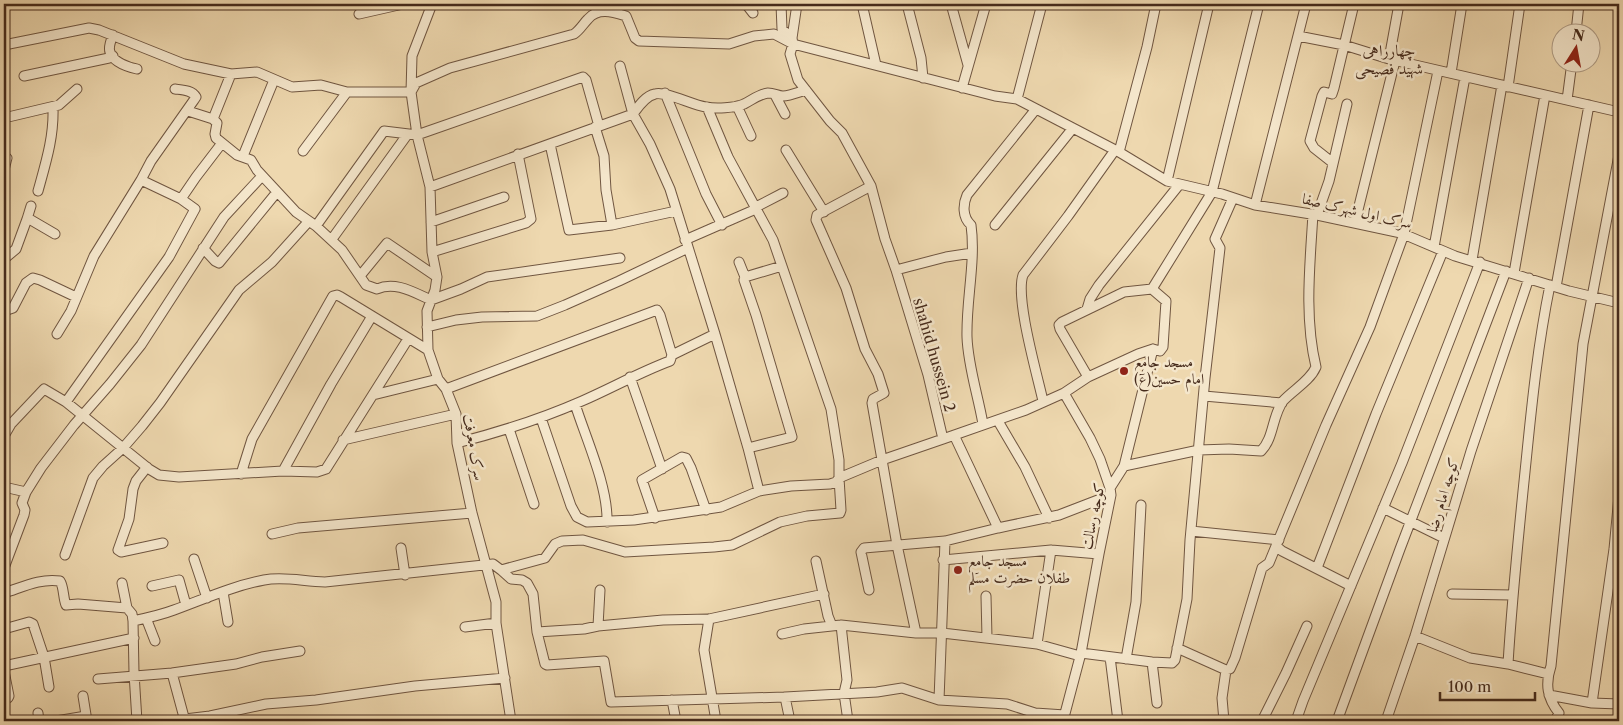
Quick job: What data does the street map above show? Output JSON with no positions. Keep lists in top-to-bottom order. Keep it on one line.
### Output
{"streets":{"street":["سرک اول شهرک صفا","shahid hussein 2","سرک معرفت","کوچه امام رضا","کوچه رسالت"]},"crossings":[["سرک اول شهرک صفا","shahid hussein 2"],["سرک اول شهرک صفا","سرک معرفت"],["سرک اول شهرک صفا","کوچه امام رضا"],["shahid hussein 2","کوچه رسالت"]],"districts":["چهارراهی شهید فصیحی"],"places":["مسجد جامع امام حسین(ع)","مسجد جامع طفلان حضرت مسلم"],"scale_bar":"100 m","north":"top"}
